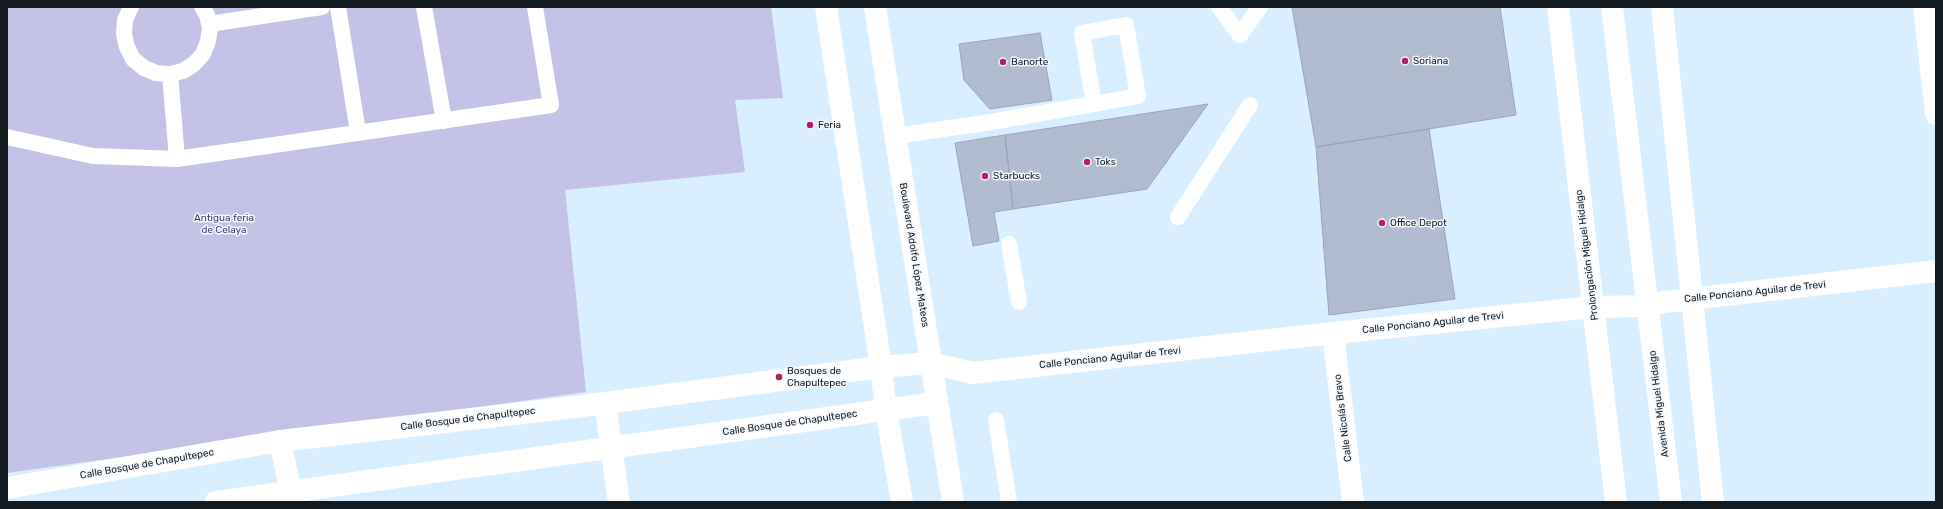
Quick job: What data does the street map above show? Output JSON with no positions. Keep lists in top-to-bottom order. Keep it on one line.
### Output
{"streets":{"street":["Boulevard Adolfo López Mateos","Prolongación Miguel Hidalgo","Calle Ponciano Aguilar de Trevi","Avenida Miguel Hidalgo","Calle Nicolás Bravo","Calle Bosque de Chapultepec"]},"crossings":[["Boulevard Adolfo López Mateos","Calle Ponciano Aguilar de Trevi"],["Boulevard Adolfo López Mateos","Calle Bosque de Chapultepec"],["Prolongación Miguel Hidalgo","Calle Ponciano Aguilar de Trevi"],["Calle Ponciano Aguilar de Trevi","Avenida Miguel Hidalgo"],["Calle Ponciano Aguilar de Trevi","Calle Nicolás Bravo"],["Calle Ponciano Aguilar de Trevi","Calle Bosque de Chapultepec"]],"parks":["Antigua feria de Celaya"],"places":["Soriana","Banorte","Feria","Toks","Starbucks","Office Depot","Bosques de Chapultepec"]}
